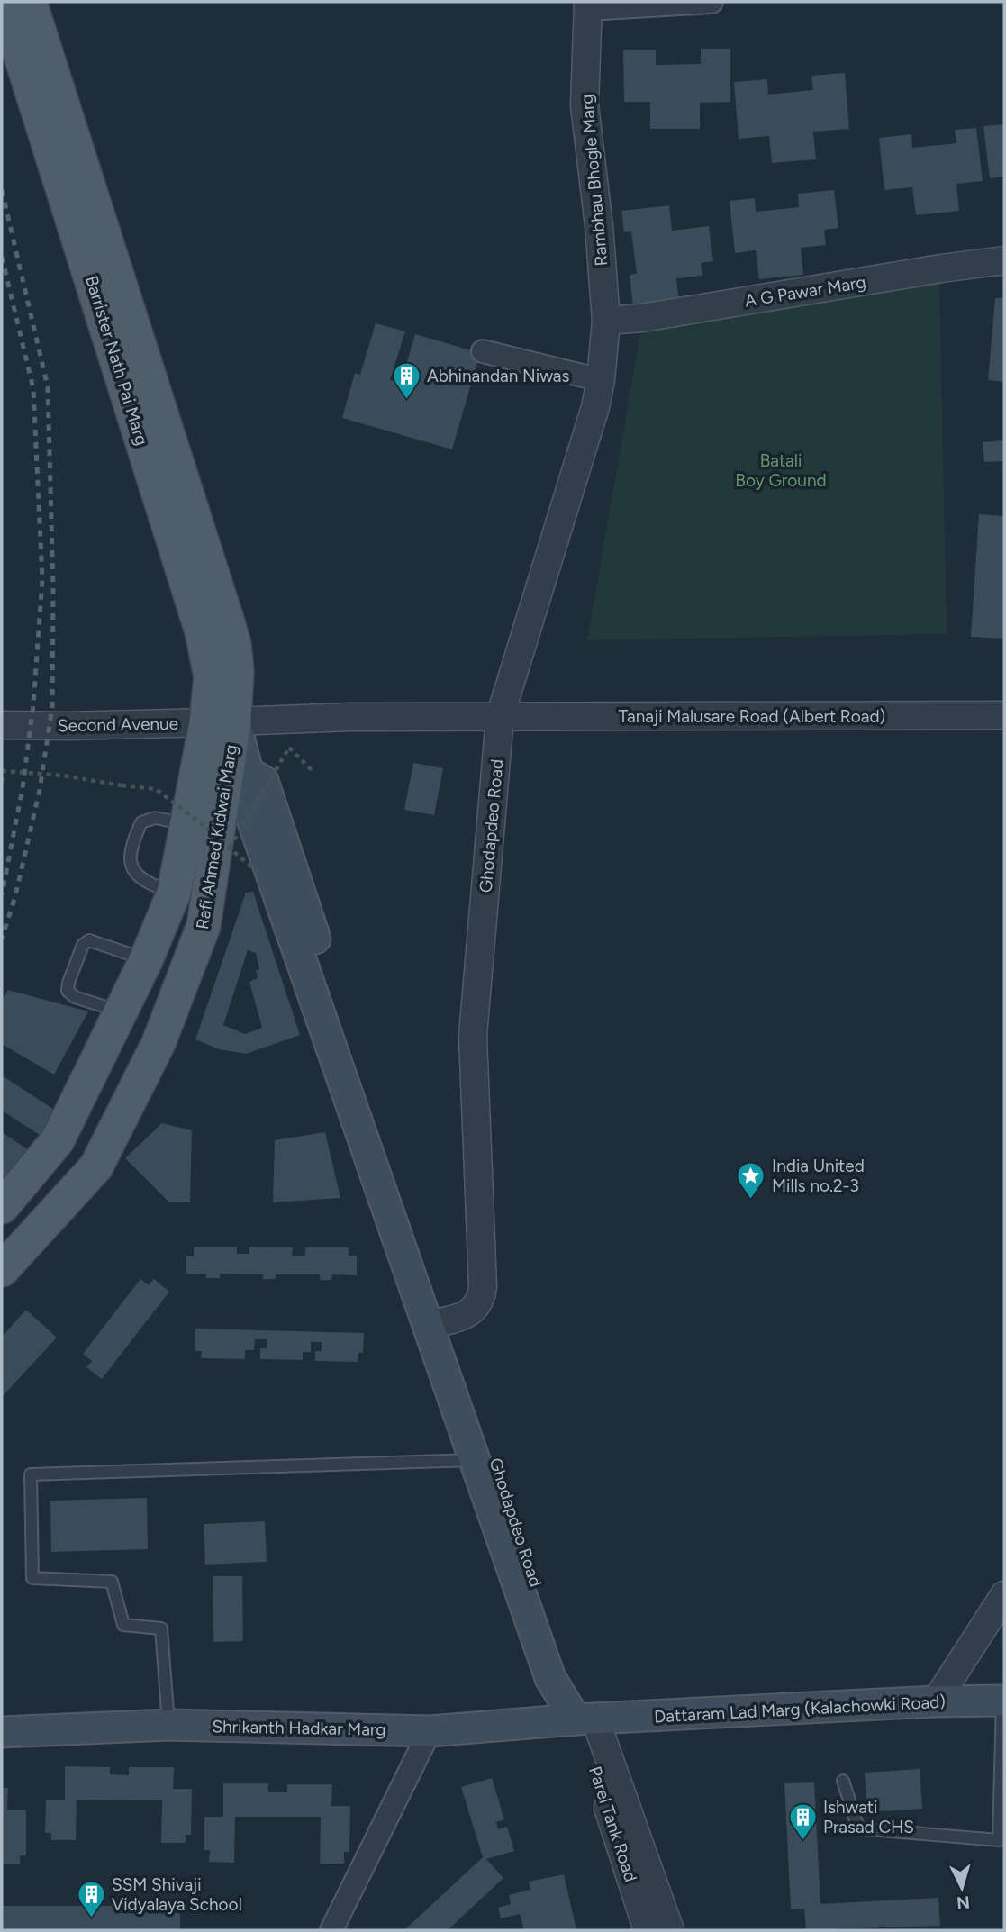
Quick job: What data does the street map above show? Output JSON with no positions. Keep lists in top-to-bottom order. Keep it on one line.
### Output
{"streets":{"main road":["Barrister Nath Pai Marg","Ghodapdeo Road","Rafi Ahmed Kidwai Marg","Dattaram Lad Marg (Kalachowki Road)","Shrikanth Hadkar Marg"],"street":["Rambhau Bhogle Marg","A G Pawar Marg","Tanaji Malusare Road (Albert Road)","Second Avenue","Parel Tank Road"]},"crossings":[["Rambhau Bhogle Marg","A G Pawar Marg"],["Rambhau Bhogle Marg","Ghodapdeo Road"],["A G Pawar Marg","Ghodapdeo Road"],["Barrister Nath Pai Marg","Tanaji Malusare Road (Albert Road)"],["Barrister Nath Pai Marg","Second Avenue"],["Barrister Nath Pai Marg","Ghodapdeo Road"],["Barrister Nath Pai Marg","Rafi Ahmed Kidwai Marg"],["Tanaji Malusare Road (Albert Road)","Second Avenue"],["Tanaji Malusare Road (Albert Road)","Ghodapdeo Road"],["Tanaji Malusare Road (Albert Road)","Rafi Ahmed Kidwai Marg"],["Second Avenue","Ghodapdeo Road"],["Second Avenue","Rafi Ahmed Kidwai Marg"],["Ghodapdeo Road","Rafi Ahmed Kidwai Marg"],["Ghodapdeo Road","Dattaram Lad Marg (Kalachowki Road)"],["Ghodapdeo Road","Shrikanth Hadkar Marg"],["Ghodapdeo Road","Parel Tank Road"],["Dattaram Lad Marg (Kalachowki Road)","Shrikanth Hadkar Marg"],["Dattaram Lad Marg (Kalachowki Road)","Parel Tank Road"],["Shrikanth Hadkar Marg","Parel Tank Road"]],"parks":["Batali Boy Ground"],"places":{"building":["Abhinandan Niwas","Ishwati Prasad CHS","SSM Shivaji Vidyalaya School"],"place":["India United Mills no.2-3"]},"north":"bottom"}
